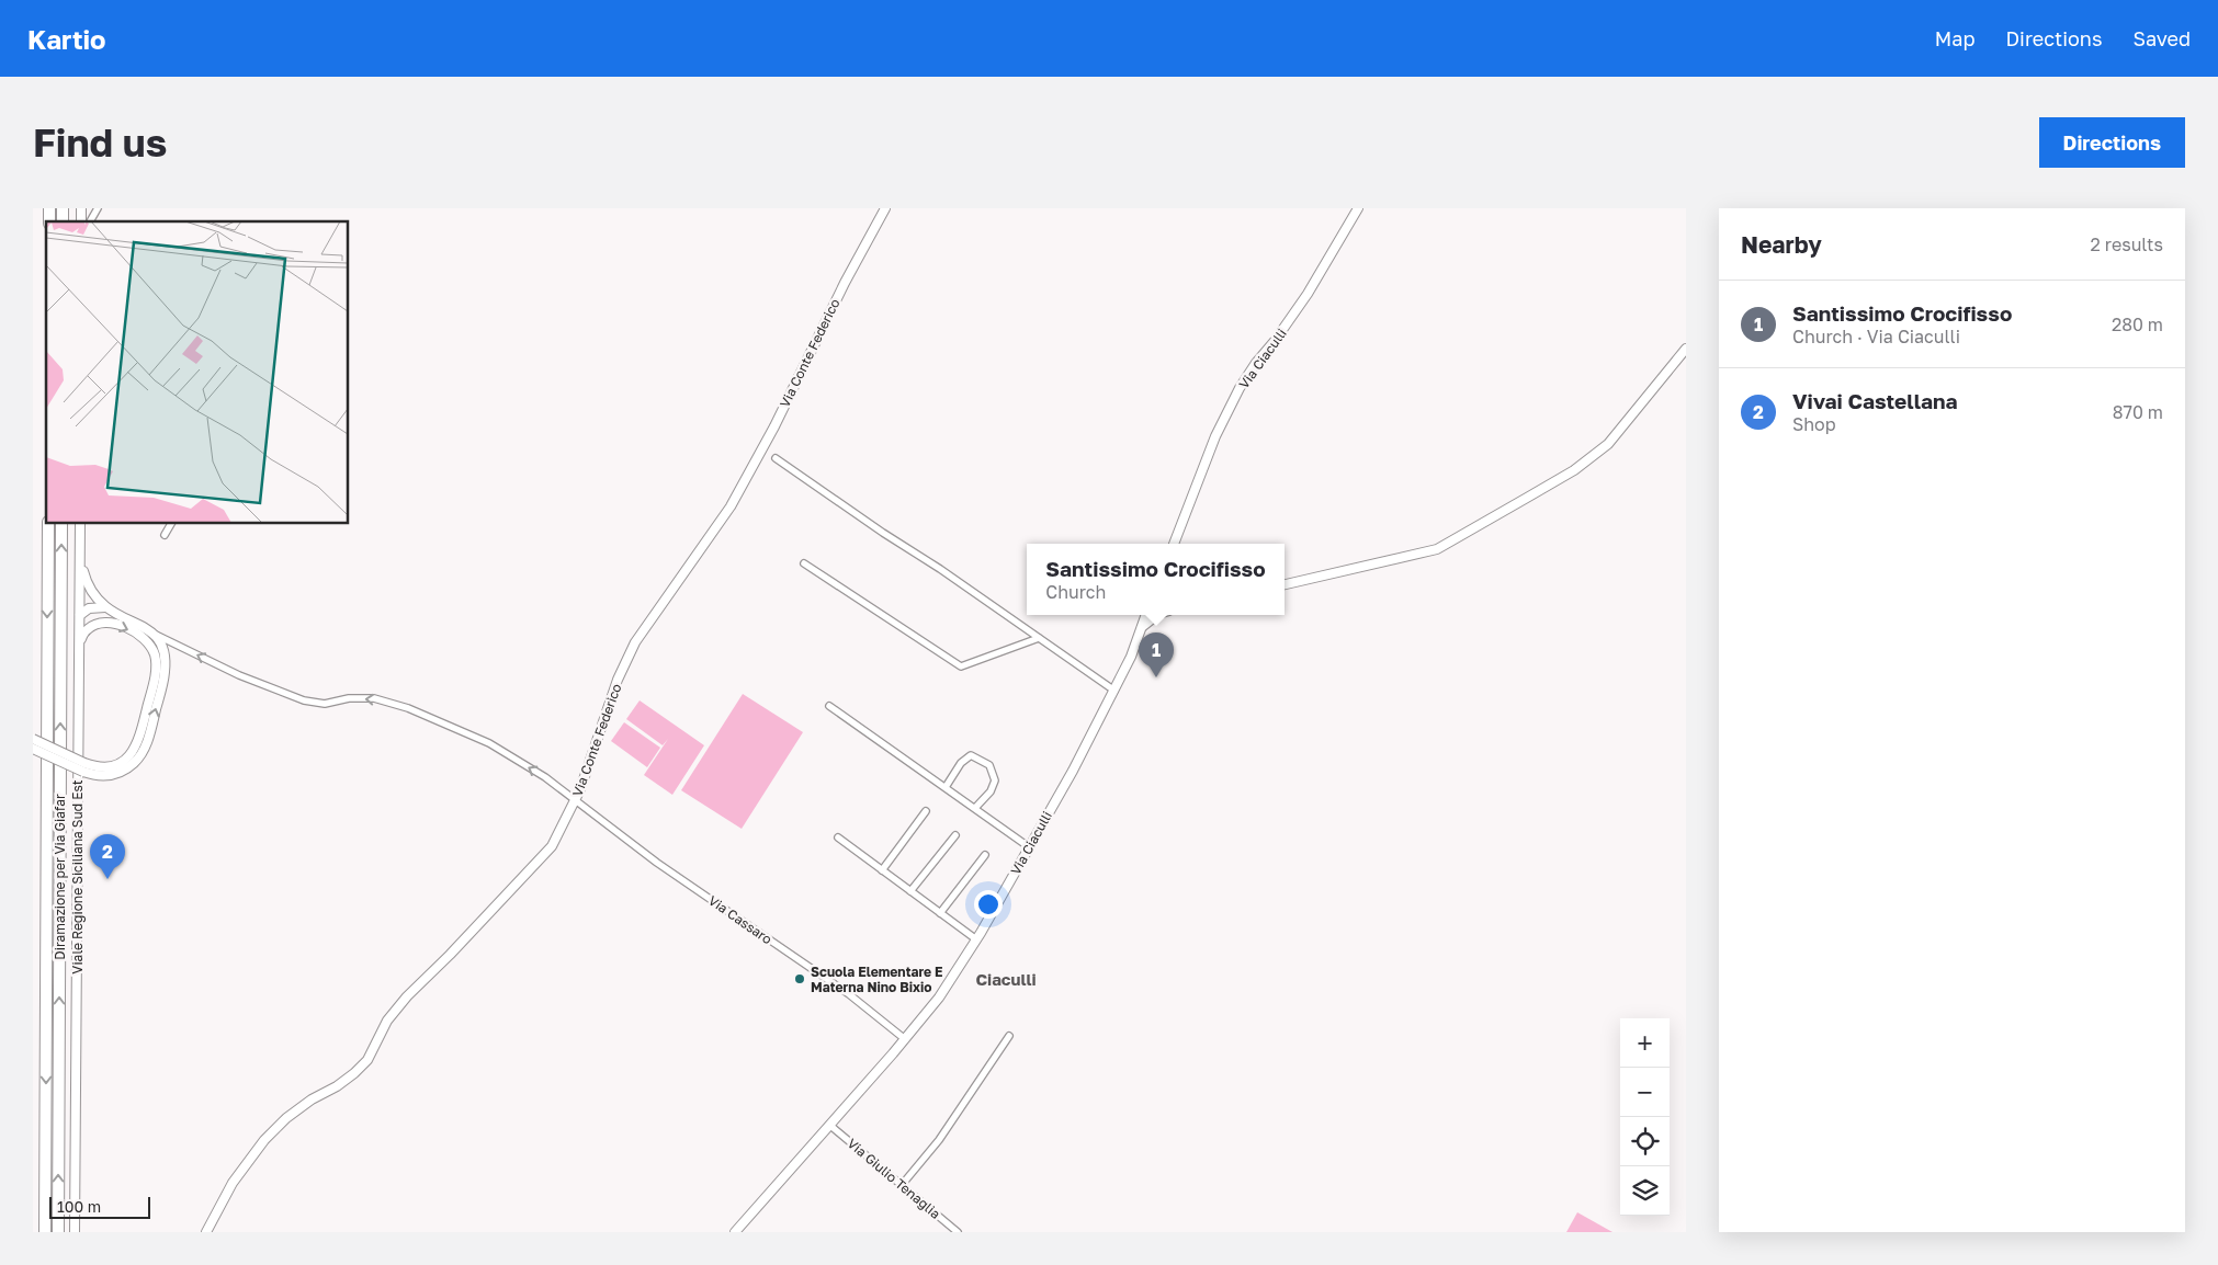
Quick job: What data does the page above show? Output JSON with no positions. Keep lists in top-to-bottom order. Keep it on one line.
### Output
{"streets":{"highway":["Diramazione per Via Giafar"],"street":["Via Conte Federico","Via Ciaculli","Viale Regione Siciliana Sud Est","Via Cassaro","Via Giulio Tenaglia"]},"crossings":[["Via Conte Federico","Via Cassaro"],["Via Ciaculli","Via Cassaro"],["Via Ciaculli","Via Giulio Tenaglia"]],"one_way":["Via Cassaro"],"districts":["Ciaculli"],"places":["Scuola Elementare E Materna Nino Bixio"],"scale_bar":"100 m","page":{"header":"Kartio","nav":["Map","Directions","Saved"],"buttons":"Directions","title":"Find us","heading":["Nearby","2 results"],"list":[{"mark":"1","name":"Santissimo Crocifisso","note":"Church · Via Ciaculli","value":"280 m"},{"mark":"2","name":"Vivai Castellana","note":"Shop","value":"870 m"}],"popup":["Santissimo Crocifisso","Church"],"pins":["1","2"],"map_buttons":["+","−"],"scale":"100 m"}}
